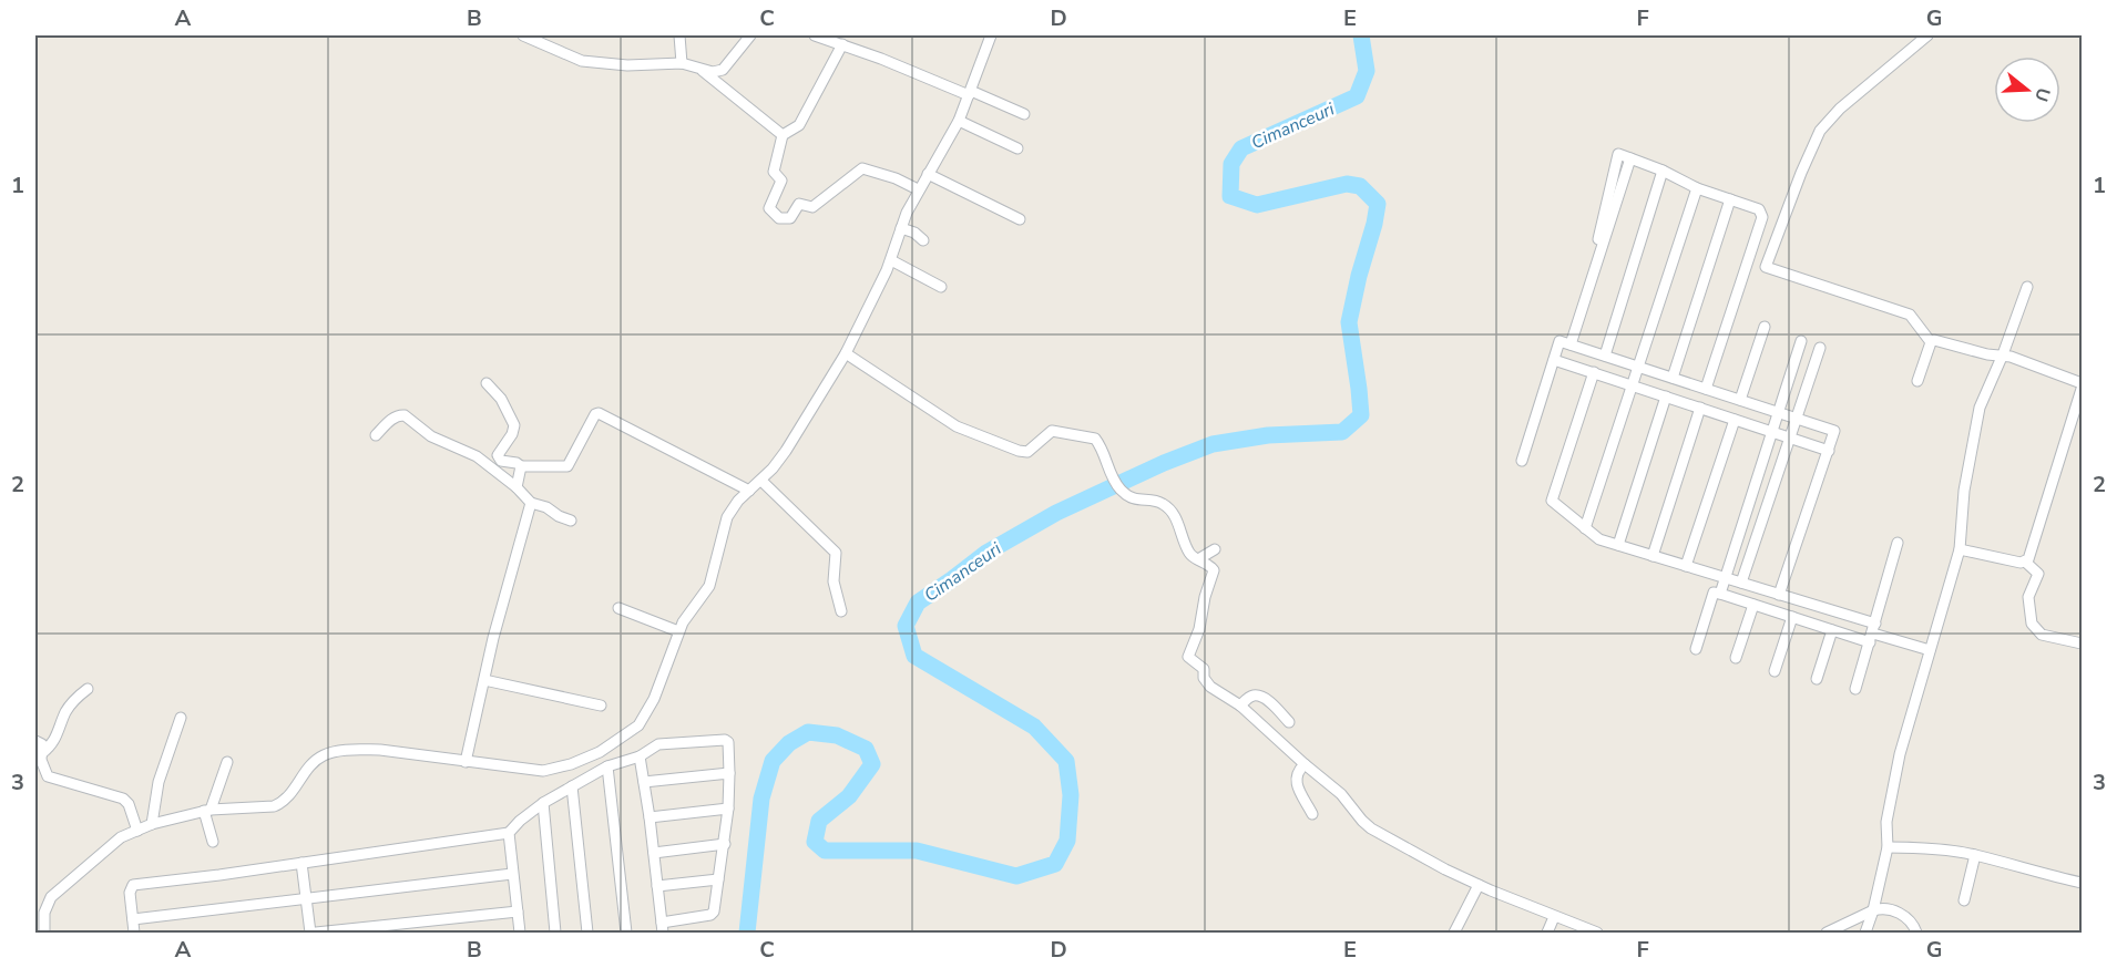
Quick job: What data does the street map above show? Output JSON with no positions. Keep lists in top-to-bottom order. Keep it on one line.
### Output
{"water":["Cimanceuri"],"north":"right","grid":{"columns":["A","B","C","D","E","F","G"],"rows":["1","2","3"]}}
